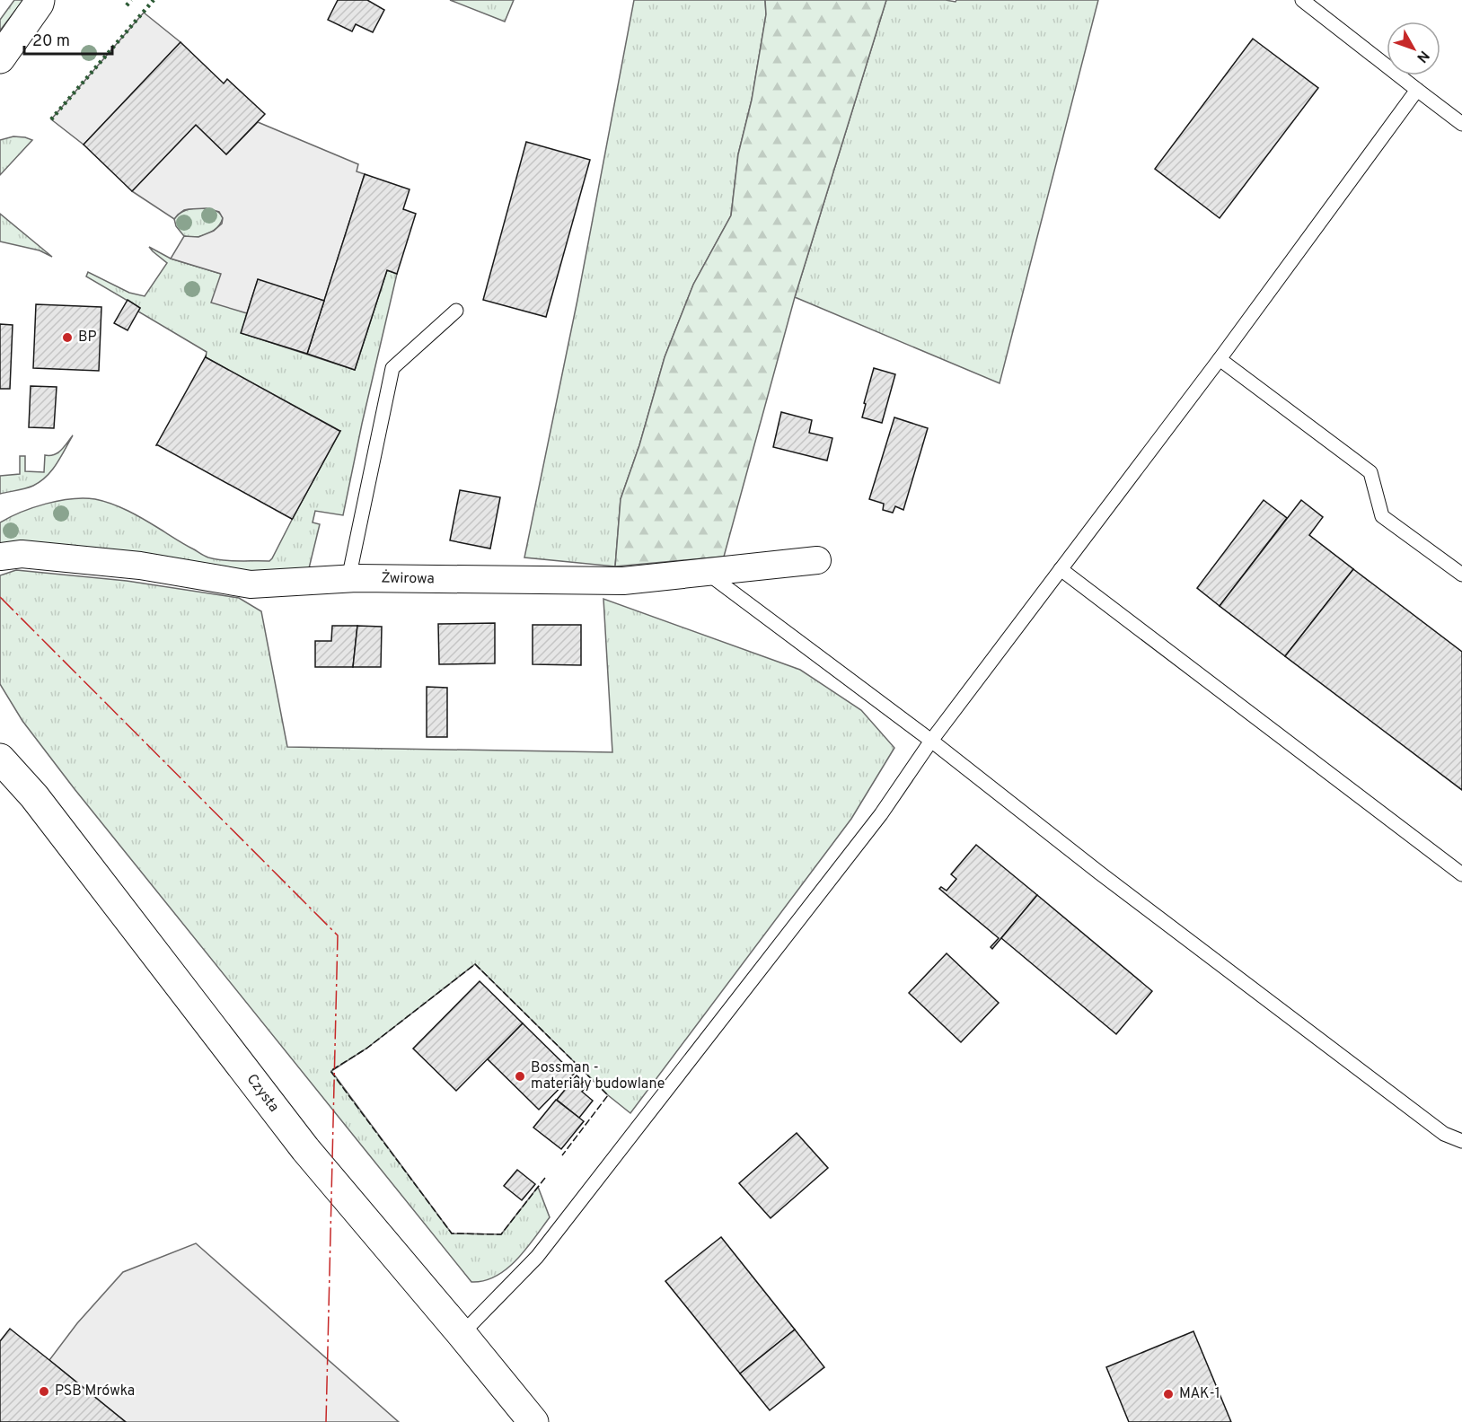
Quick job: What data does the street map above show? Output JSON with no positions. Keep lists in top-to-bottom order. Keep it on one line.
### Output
{"streets":{"main road":["Czysta"],"street":["Żwirowa"]},"places":["BP","Bossman - materiały budowlane","PSB Mrówka","MAK-1"],"scale_bar":"20 m","north":"bottom right"}
